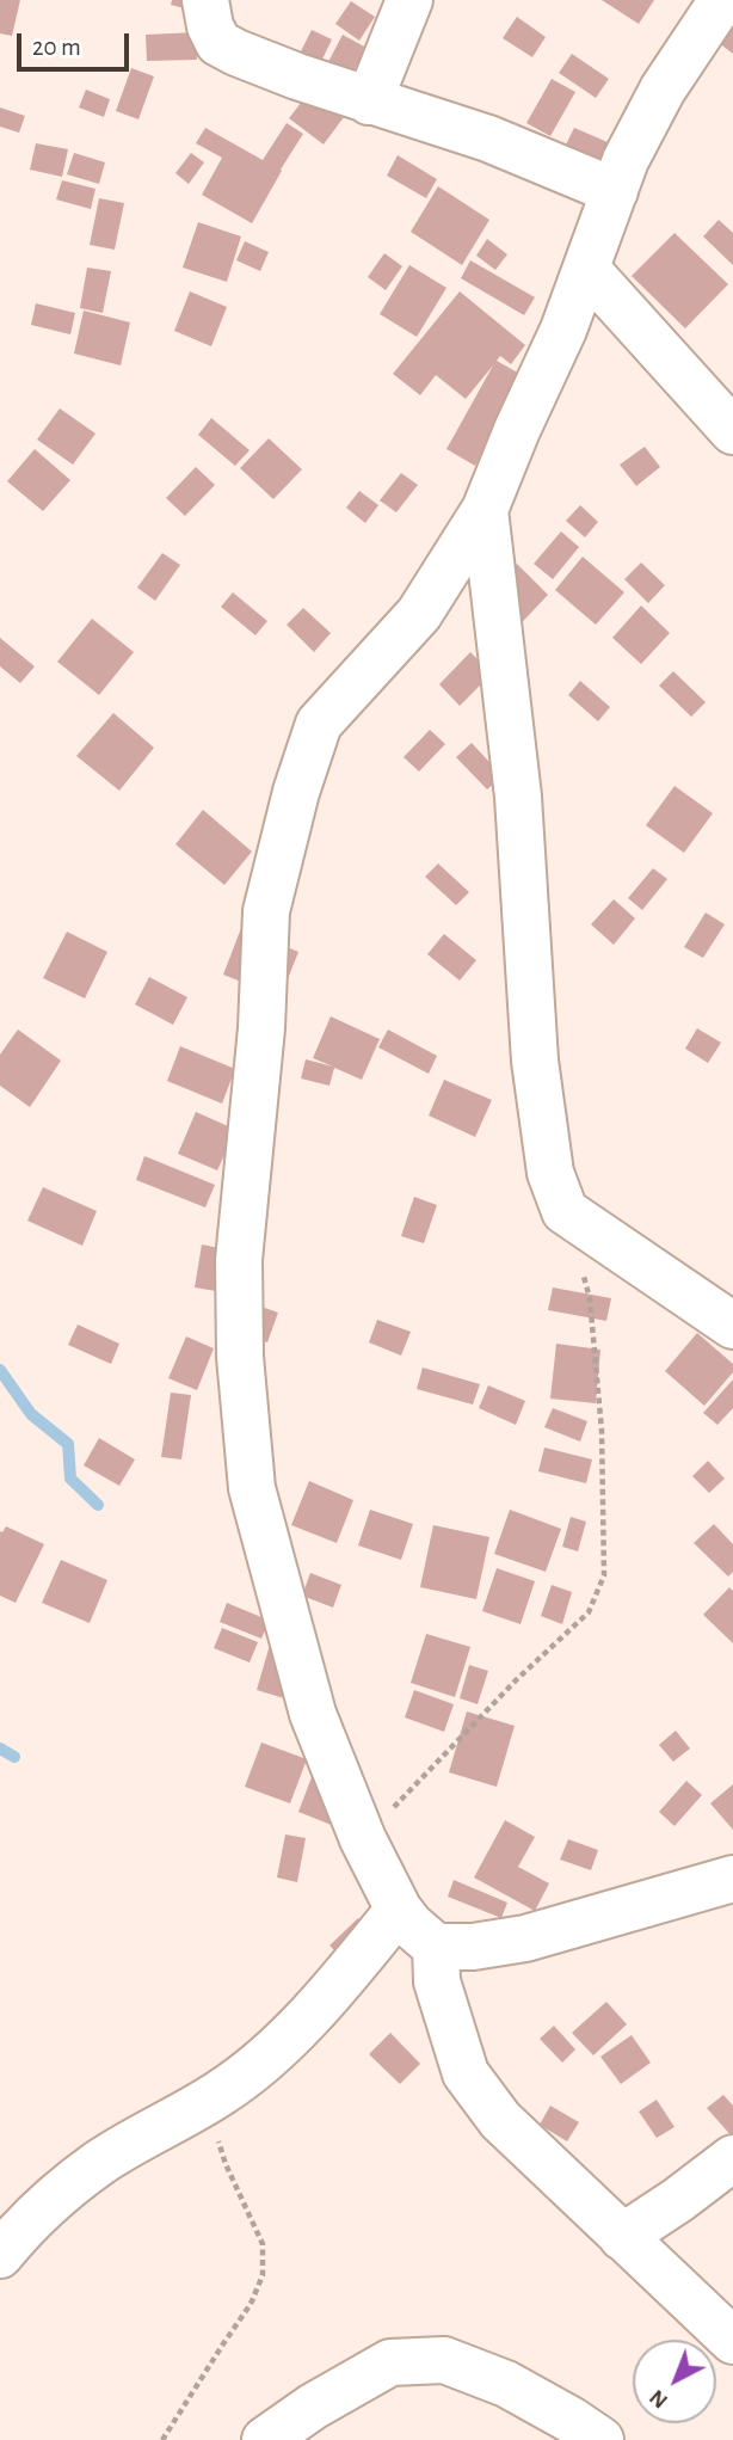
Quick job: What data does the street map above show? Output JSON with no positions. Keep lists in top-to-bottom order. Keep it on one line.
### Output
{"scale_bar":"20 m","north":"bottom left"}
